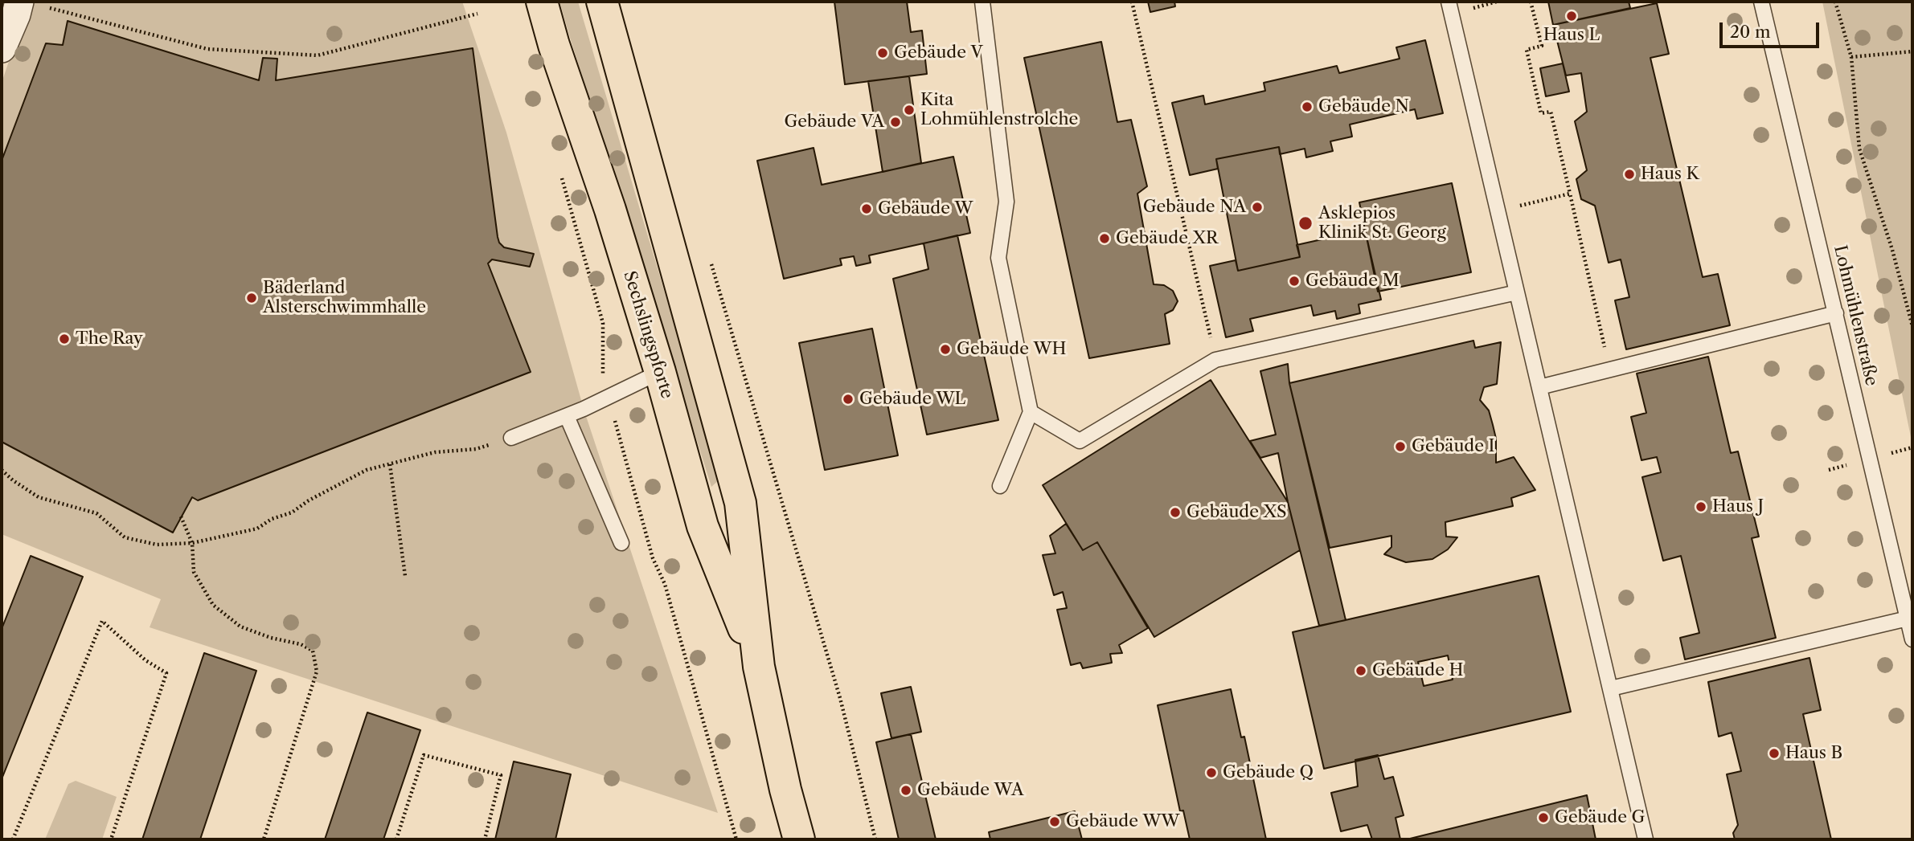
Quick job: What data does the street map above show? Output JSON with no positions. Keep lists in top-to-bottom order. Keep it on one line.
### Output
{"streets":{"main road":["Sechslingspforte"],"lane":["Lohmühlenstraße"]},"places":["Haus L","Gebäude V","Gebäude N","Kita Lohmühlenstrolche","Gebäude VA","Haus K","Gebäude NA","Gebäude W","Asklepios Klinik St. Georg","Gebäude XR","Gebäude M","Bäderland Alsterschwimmhalle","The Ray","Gebäude WH","Gebäude WL","Gebäude I","Haus J","Gebäude XS","Gebäude H","Haus B","Gebäude Q","Gebäude WA","Gebäude G","Gebäude WW"],"scale_bar":"20 m"}
